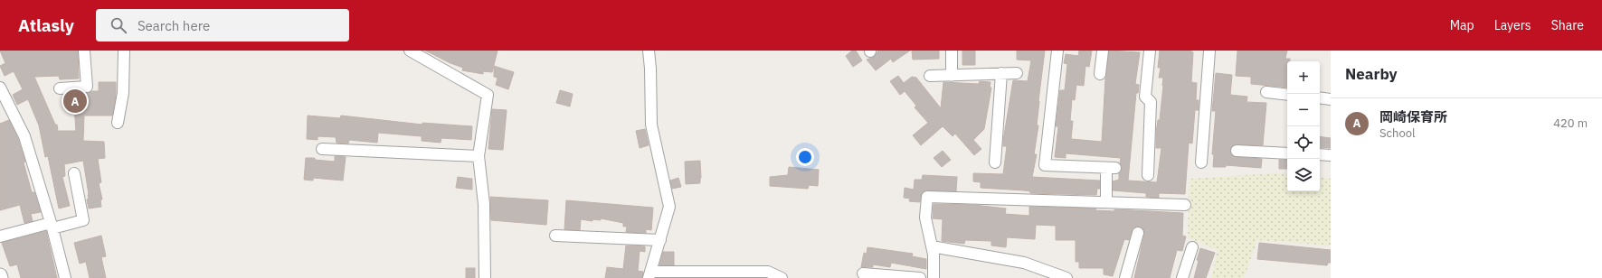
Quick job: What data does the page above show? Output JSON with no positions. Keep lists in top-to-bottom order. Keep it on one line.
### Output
{"page":{"header":"Atlasly","search":"Search here","nav":["Map","Layers","Share"],"heading":"Nearby","map_buttons":["+","−"],"pins":"A","list":[{"mark":"A","name":"岡崎保育所","note":"School","value":"420 m"}]}}
